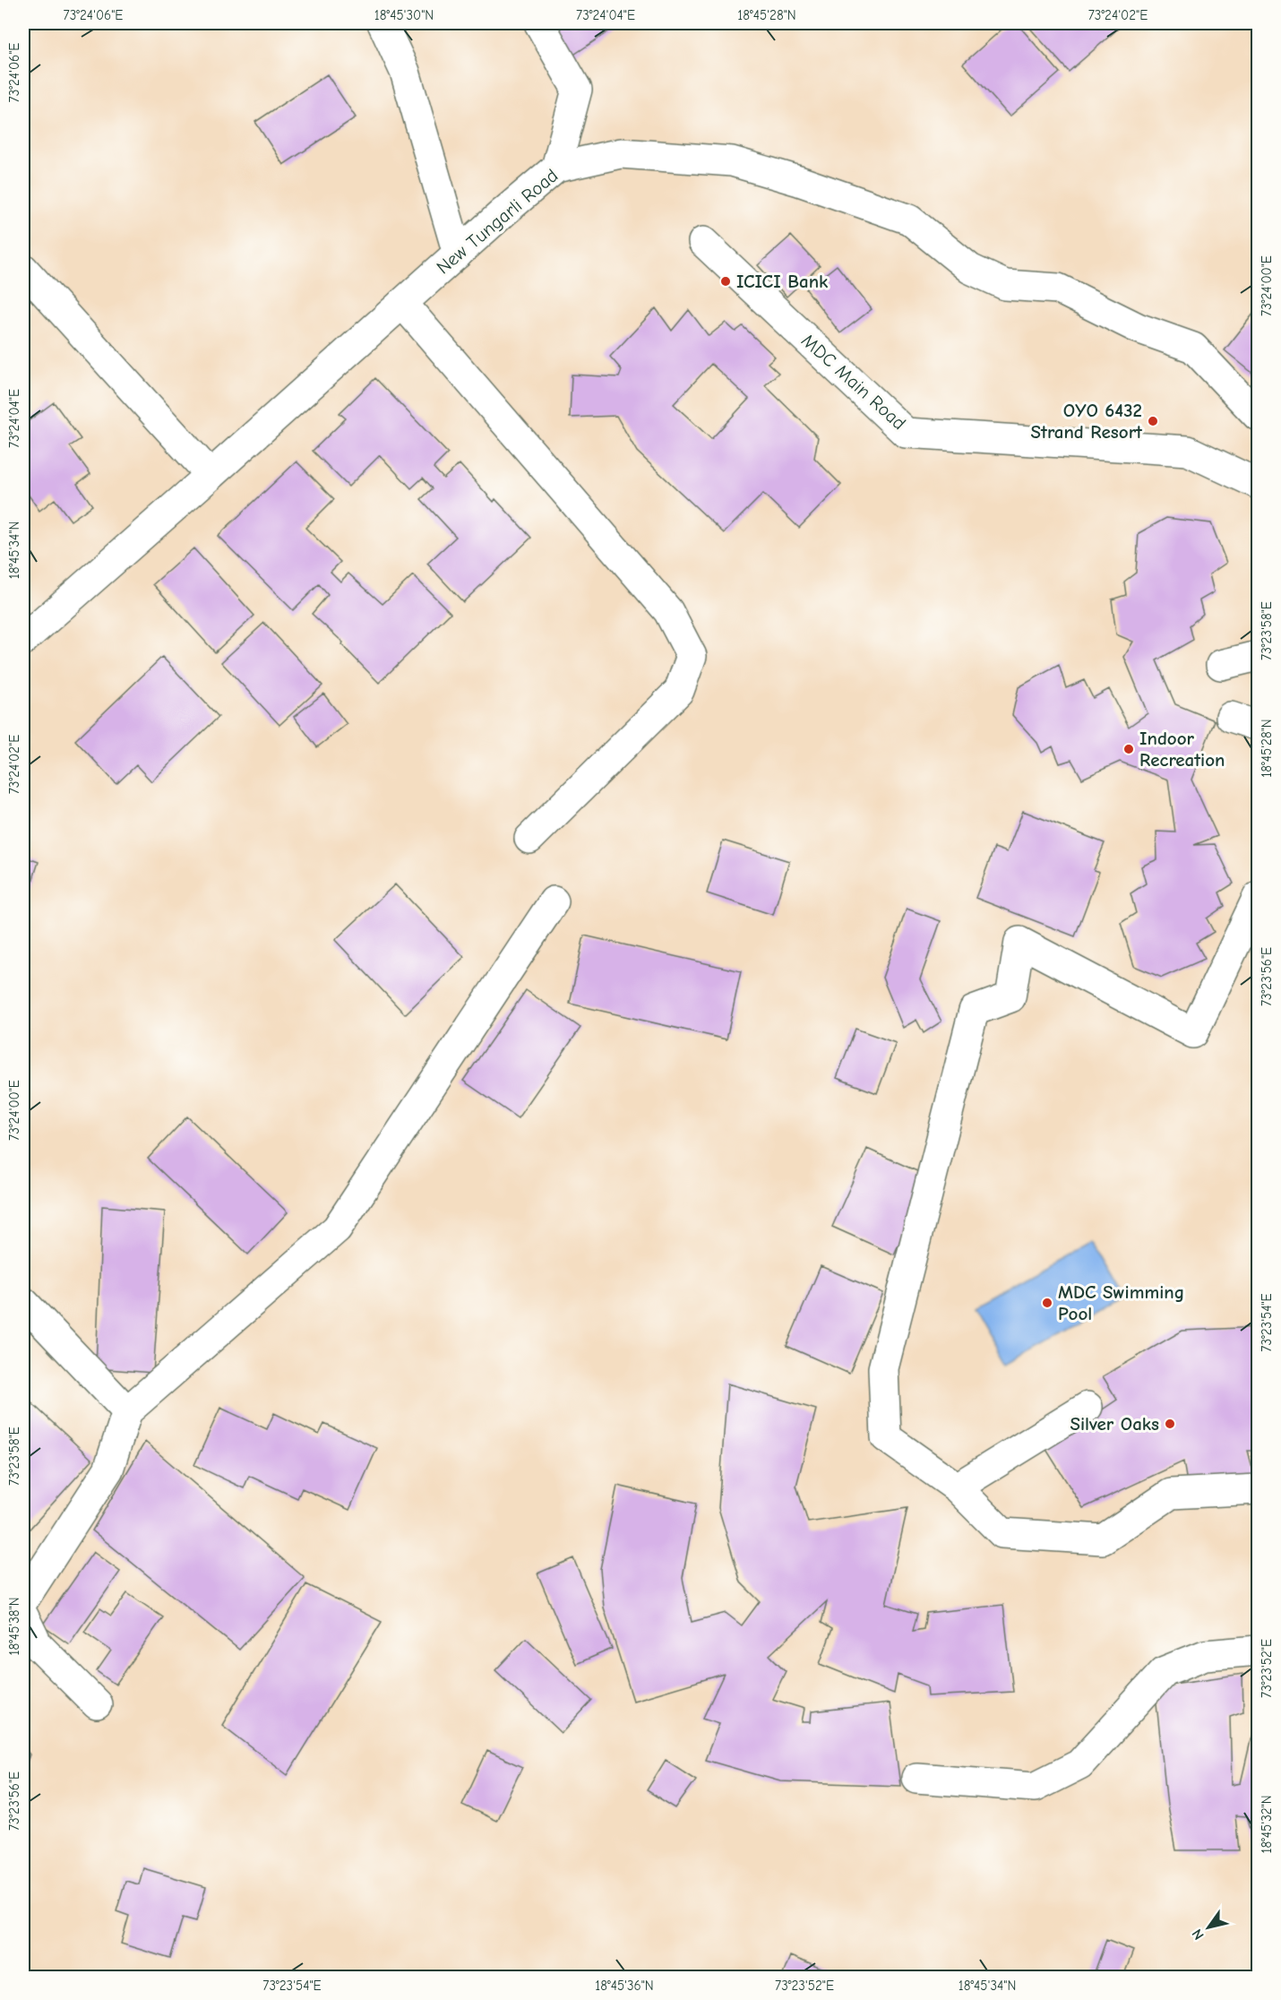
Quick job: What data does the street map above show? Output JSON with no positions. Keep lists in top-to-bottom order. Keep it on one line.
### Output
{"streets":{"street":["New Tungarli Road","MDC Main Road"]},"places":["ICICI Bank","OYO 6432 Strand Resort","Indoor Recreation","MDC Swimming Pool","Silver Oaks"],"north":"bottom left","coordinates":["73°24'06\"E","18°45'30\"N","73°24'04\"E","18°45'28\"N","73°24'02\"E","73°24'00\"E","18°45'34\"N","73°23'58\"E","73°23'56\"E","73°23'54\"E","18°45'38\"N","73°23'52\"E","18°45'32\"N","18°45'36\"N"]}
